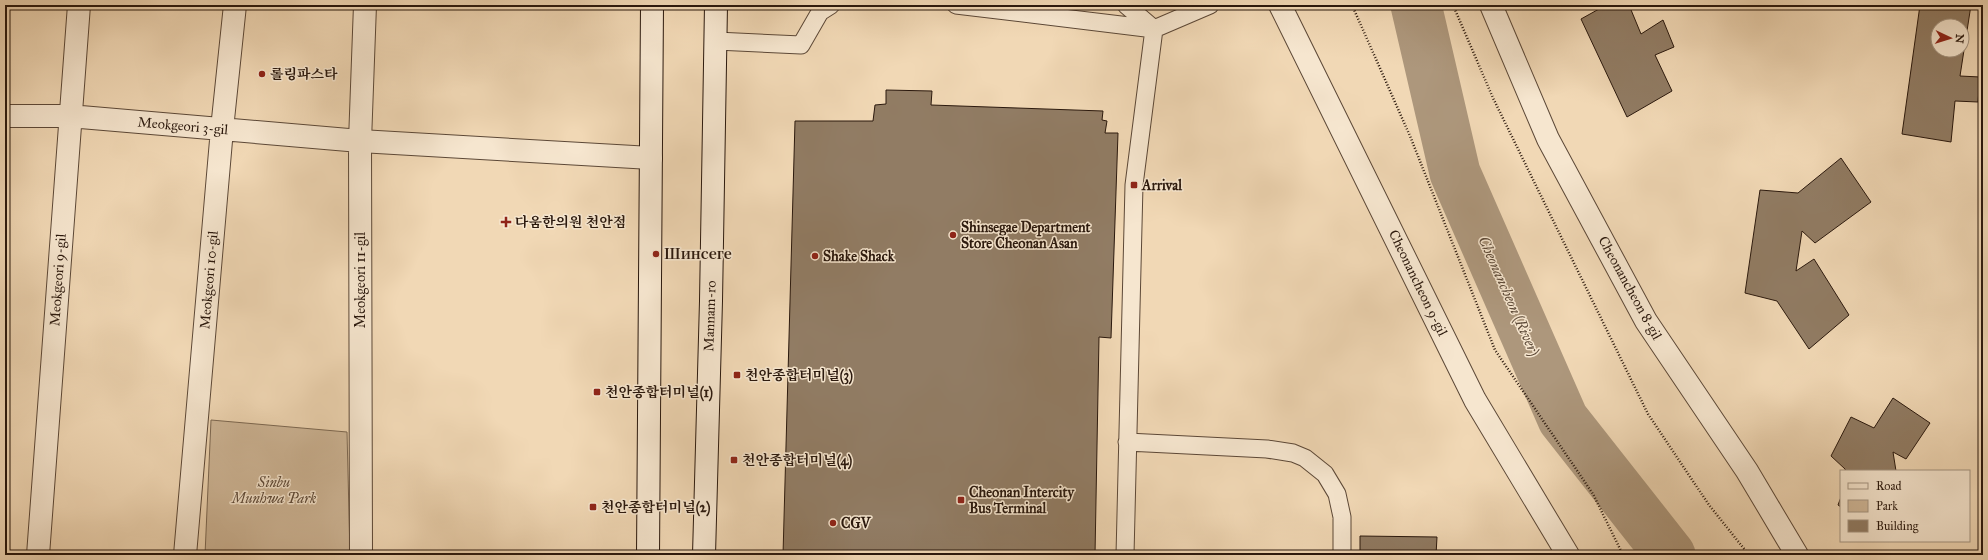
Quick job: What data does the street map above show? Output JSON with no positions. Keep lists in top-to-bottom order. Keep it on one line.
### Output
{"streets":{"street":["Meokgeori 3-gil","Meokgeori 9-gil","Meokgeori 10-gil","Meokgeori 11-gil","Cheonancheon 9-gil","Cheonancheon 8-gil","Mannam-ro"]},"crossings":[["Meokgeori 3-gil","Meokgeori 9-gil"],["Meokgeori 3-gil","Meokgeori 10-gil"],["Meokgeori 3-gil","Meokgeori 11-gil"]],"water":["Cheonancheon (River)"],"parks":["Sinbu Munhwa Park"],"places":{"other":["롤링파스타","Shinsegae Department Store Cheonan Asan","Шинсеге","Shake Shack","CGV"],"transit":["Arrival","천안종합터미널(3)","천안종합터미널(1)","천안종합터미널(4)","Cheonan Intercity Bus Terminal","천안종합터미널(2)"],"health":["다움한의원 천안점"]},"legend":["Road","Park","Building"],"north":"right"}
